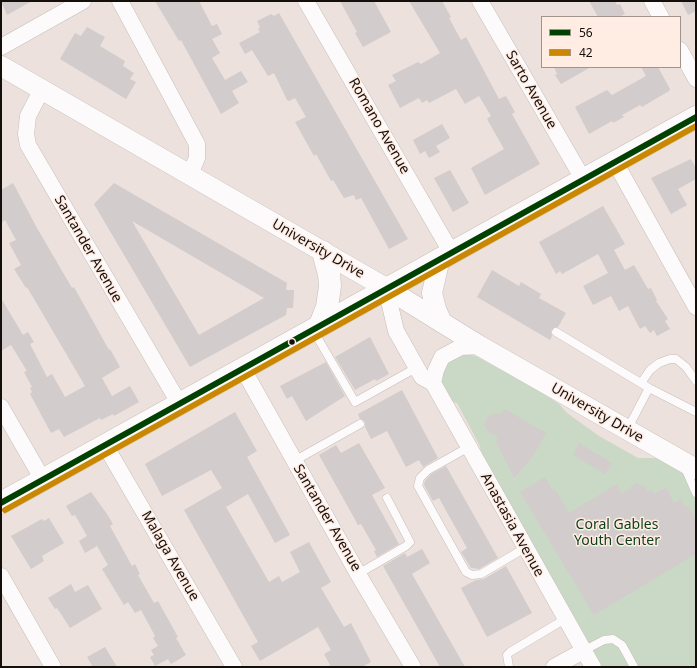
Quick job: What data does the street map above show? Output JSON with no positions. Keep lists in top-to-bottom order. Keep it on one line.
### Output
{"streets":{"street":["Sarto Avenue","Romano Avenue","Santander Avenue","University Drive","Anastasia Avenue","Malaga Avenue"]},"crossings":[["Santander Avenue","University Drive"],["University Drive","Anastasia Avenue"]],"parks":["Coral Gables Youth Center"],"lines":["transit line 56","transit line 42"],"legend":["56","42"]}
